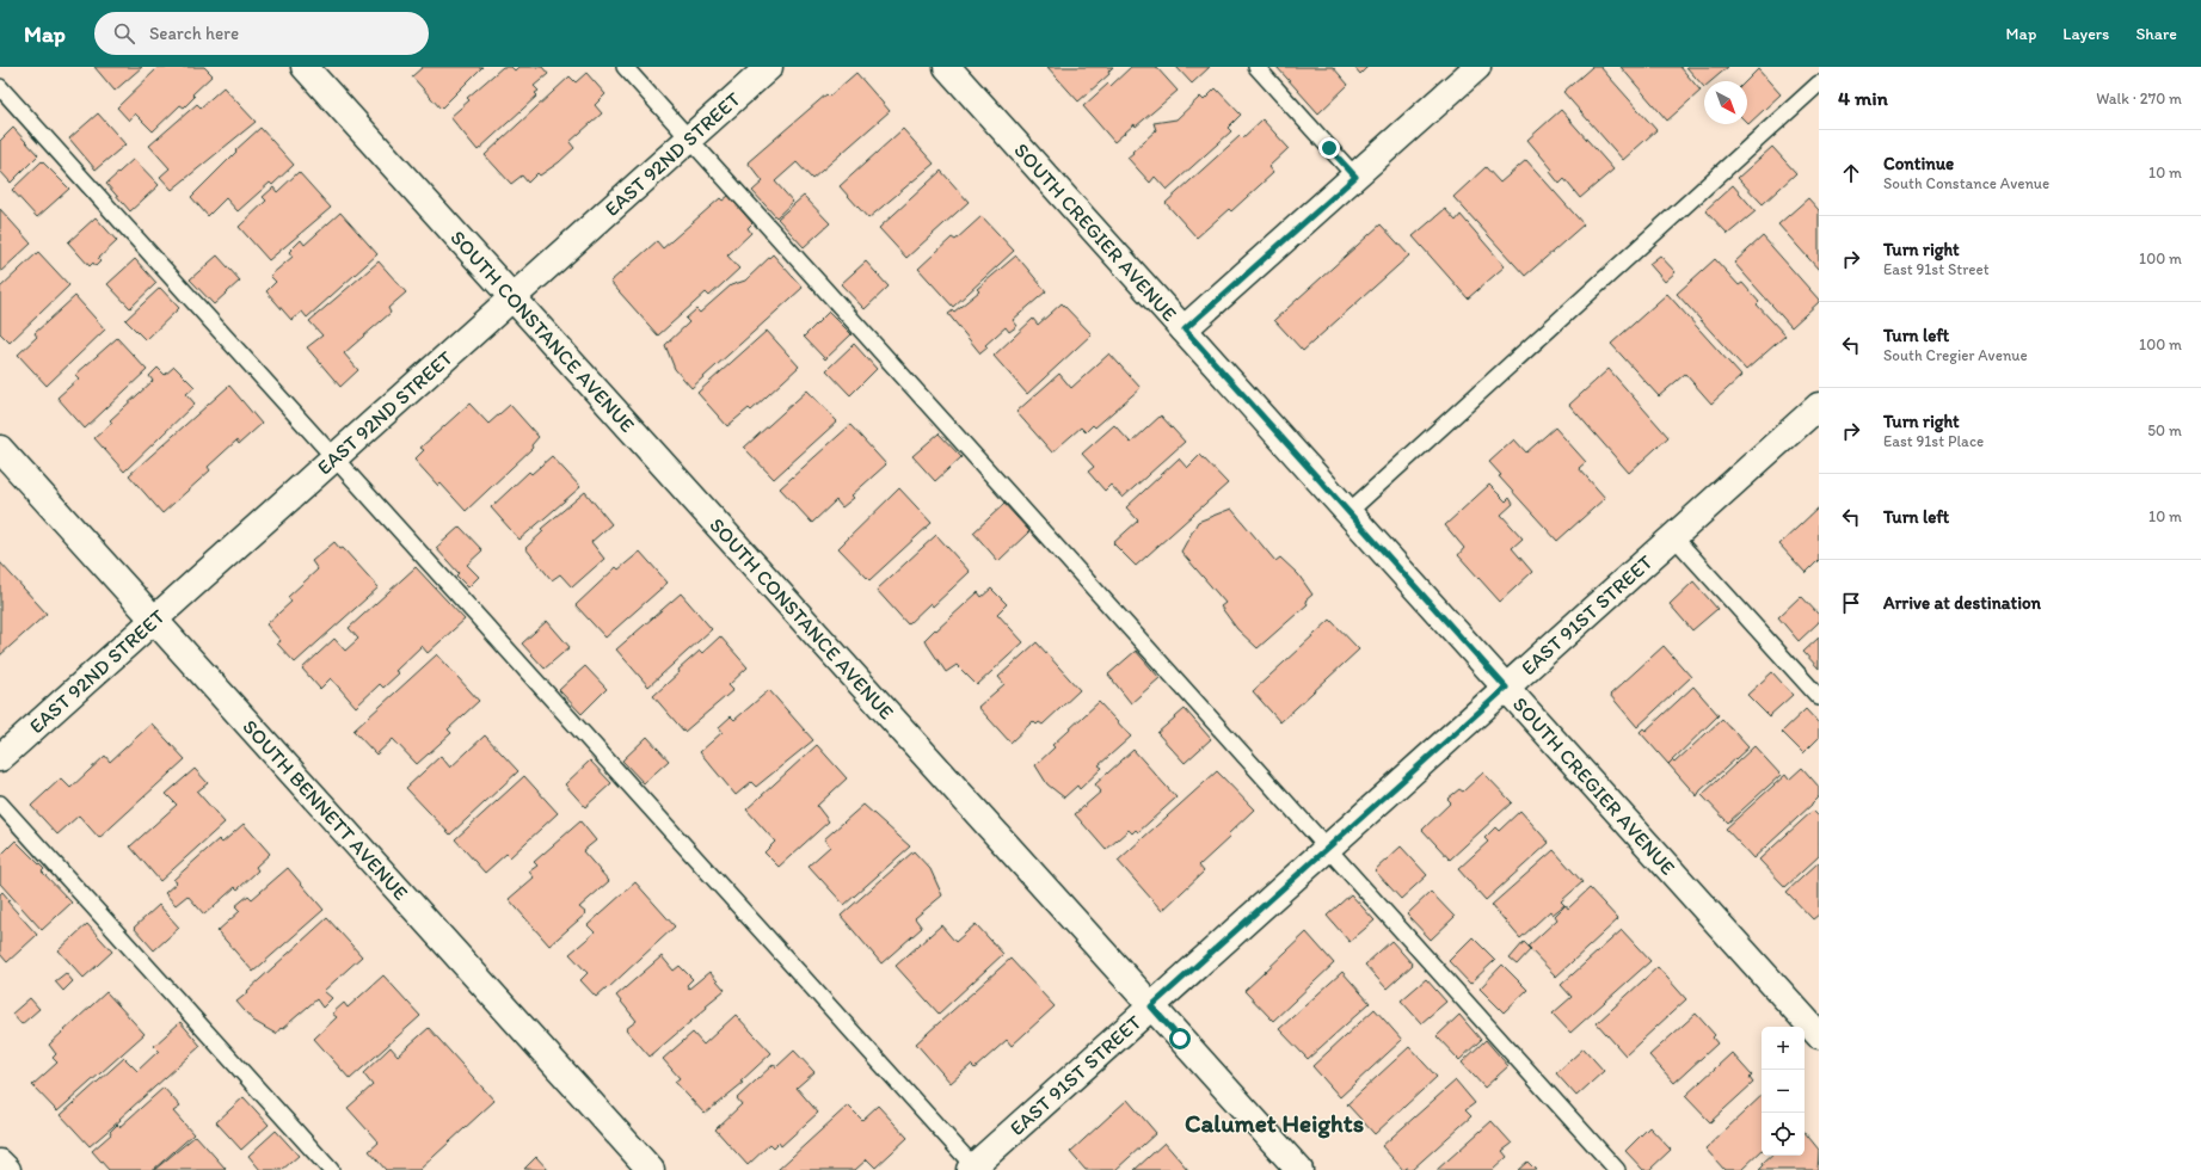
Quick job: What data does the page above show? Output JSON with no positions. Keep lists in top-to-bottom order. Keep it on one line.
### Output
{"streets":{"street":["EAST 92ND STREET","SOUTH CREGIER AVENUE","SOUTH CONSTANCE AVENUE","EAST 91ST STREET","SOUTH BENNETT AVENUE"]},"crossings":[["EAST 92ND STREET","SOUTH CONSTANCE AVENUE"],["EAST 92ND STREET","SOUTH BENNETT AVENUE"],["SOUTH CREGIER AVENUE","EAST 91ST STREET"],["SOUTH CONSTANCE AVENUE","EAST 91ST STREET"]],"districts":["Calumet Heights"],"north":"bottom right","page":{"header":"Map","search":"Search here","nav":["Map","Layers","Share"],"heading":["4 min","Walk · 270 m"],"list":[["Continue","South Constance Avenue","10 m"],["Turn right","East 91st Street","100 m"],["Turn left","South Cregier Avenue","100 m"],["Turn right","East 91st Place","50 m"],["Turn left","10 m"],"Arrive at destination"],"map_buttons":["+","−"]}}
